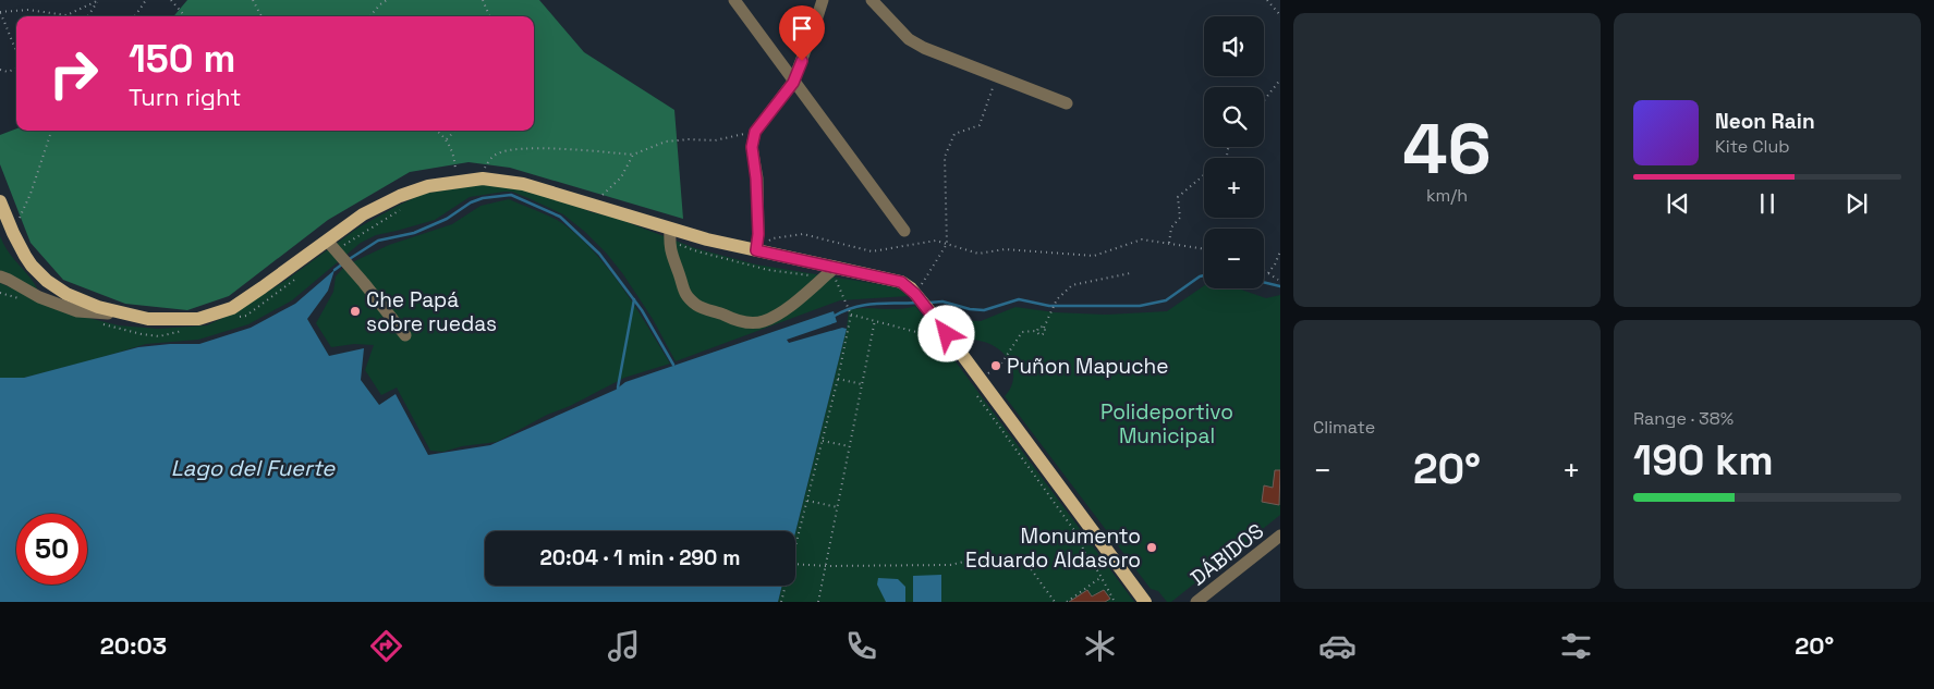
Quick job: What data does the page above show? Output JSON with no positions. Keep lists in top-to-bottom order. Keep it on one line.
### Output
{"streets":{"street":["DÁBIDOS"]},"water":["Lago del Fuerte"],"parks":["Polideportivo Municipal"],"places":["Che Papá sobre ruedas","Puñon Mapuche","Monumento Eduardo Aldasoro"],"page":{"tile":[["46","km/h"],"Climate",["Range · 38%","190 km"]],"map_buttons":["+","−"],"turn":["150 m","Turn right"],"song":["Neon Rain","Kite Club"],"heat":["−","20°","+"],"limit":"50","trip":"20:04 · 1 min · 290 m","tabs":["20:03","20°"]}}
